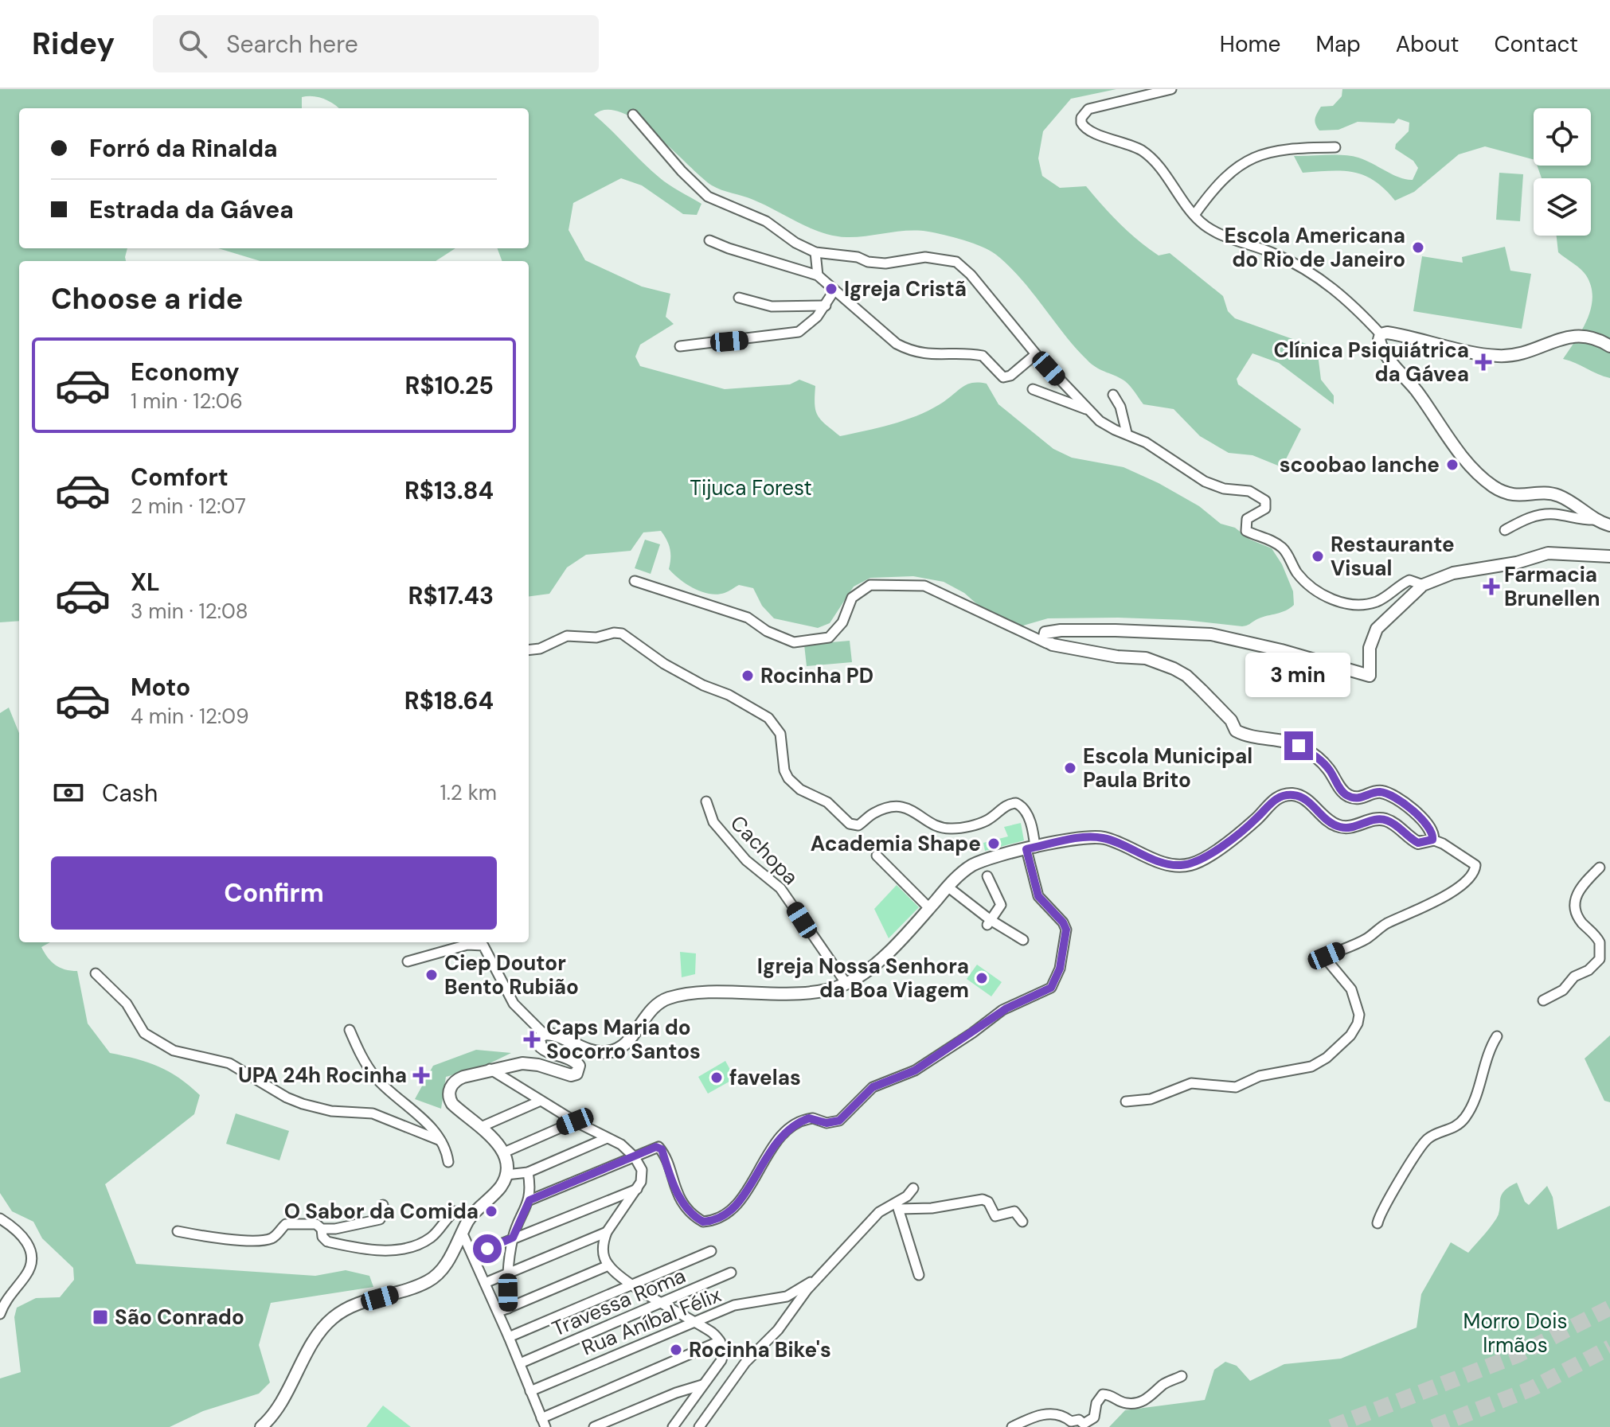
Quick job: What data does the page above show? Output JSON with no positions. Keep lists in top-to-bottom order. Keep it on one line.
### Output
{"streets":{"street":["Cachopa","Travessa Roma","Rua Aníbal Félix"]},"parks":["Tijuca Forest","Morro Dois Irmãos"],"places":{"other":["Escola Americana do Rio de Janeiro","Igreja Cristã","scoobao lanche","Restaurante Visual","Rocinha PD","Escola Municipal Paula Brito","Academia Shape","Ciep Doutor Bento Rubião","Igreja Nossa Senhora da Boa Viagem","favelas","O Sabor da Comida","Rocinha Bike's"],"health":["Clínica Psiquiátrica da Gávea","Farmacia Brunellen","Caps Maria do Socorro Santos","UPA 24h Rocinha"],"transit":["São Conrado"]},"page":{"header":"Ridey","search":"Search here","nav":["Home","Map","About","Contact"],"banner":["Forró da Rinalda","Estrada da Gávea"],"heading":"Choose a ride","list":[{"name":"Economy","note":"1 min · 12:06","value":"R$10.25"},{"name":"Comfort","note":"2 min · 12:07","value":"R$13.84"},{"name":"XL","note":"3 min · 12:08","value":"R$17.43"},{"name":"Moto","note":"4 min · 12:09","value":"R$18.64"}],"bubble":"3 min","pay":["Cash","1.2 km"],"buttons":"Confirm"}}
